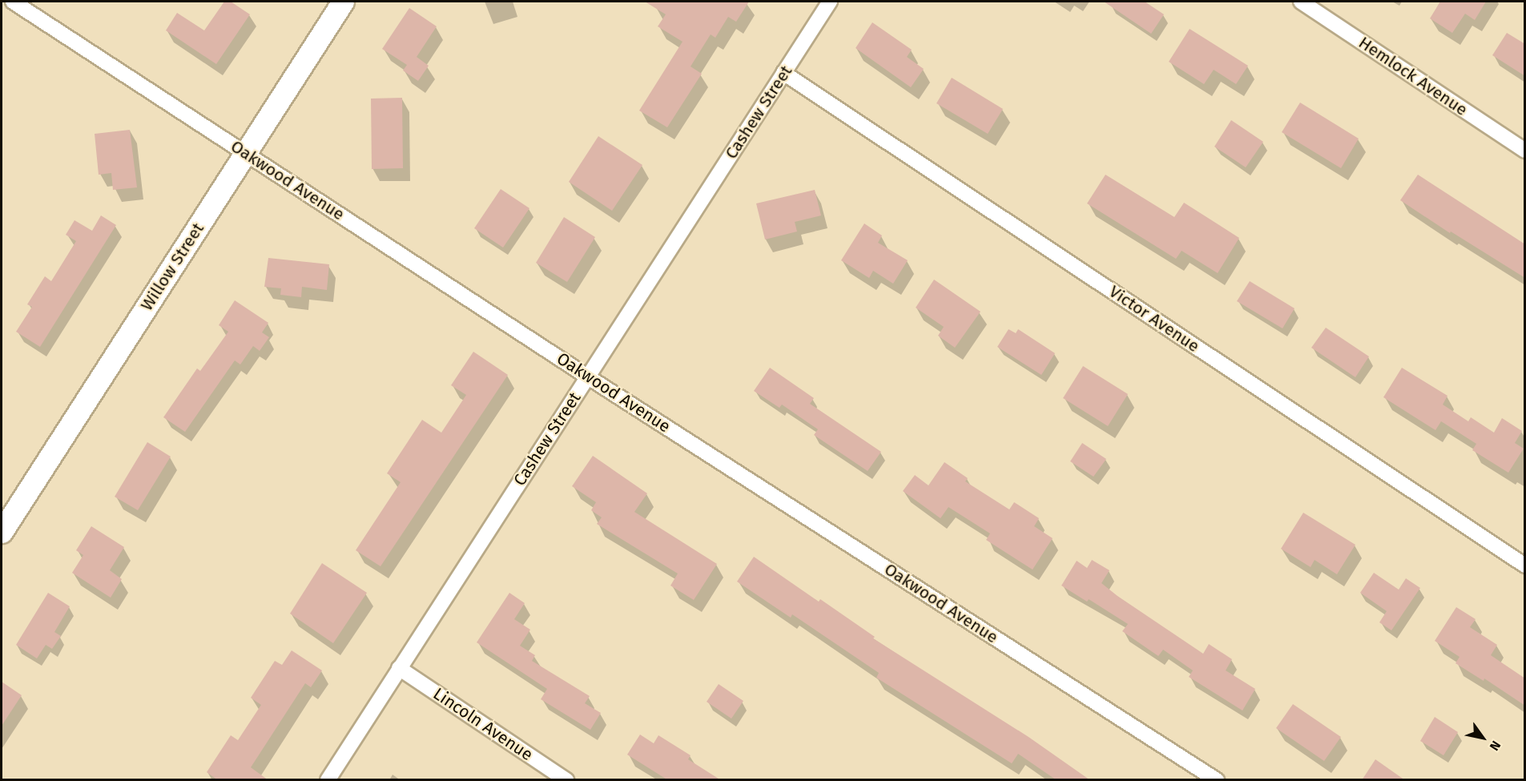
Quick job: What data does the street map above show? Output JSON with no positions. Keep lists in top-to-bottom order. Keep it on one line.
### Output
{"streets":{"street":["Hemlock Avenue","Cashew Street","Oakwood Avenue","Willow Street","Victor Avenue","Lincoln Avenue"]},"crossings":[["Cashew Street","Oakwood Avenue"],["Cashew Street","Victor Avenue"],["Cashew Street","Lincoln Avenue"],["Oakwood Avenue","Willow Street"]],"north":"bottom right"}
